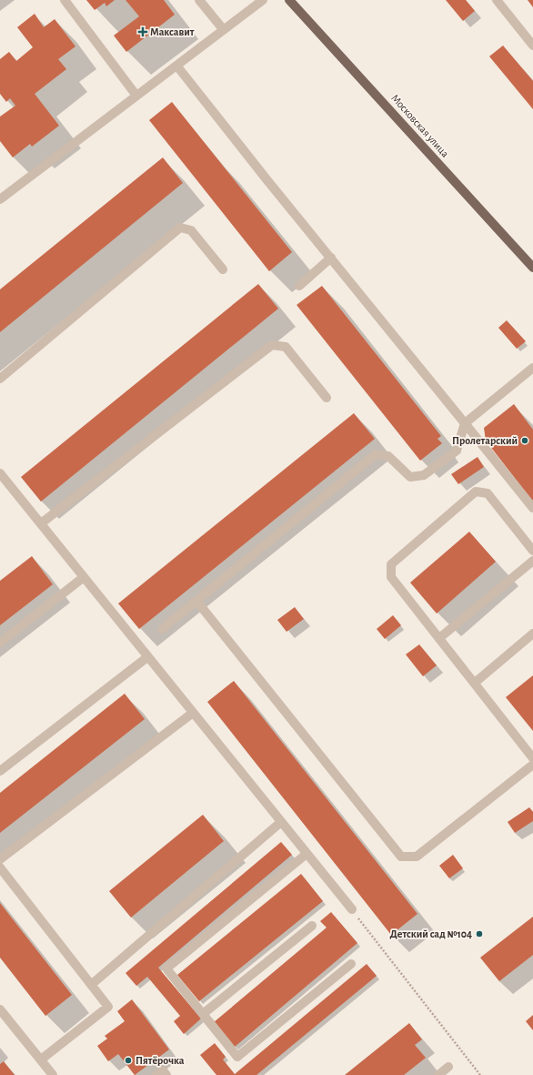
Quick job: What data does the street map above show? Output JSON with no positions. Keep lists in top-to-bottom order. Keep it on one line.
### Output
{"streets":{"main road":["Московская улица"]},"places":{"health":["Максавит"],"other":["Пролетарский","Детский сад №104","Пятёрочка"]}}
